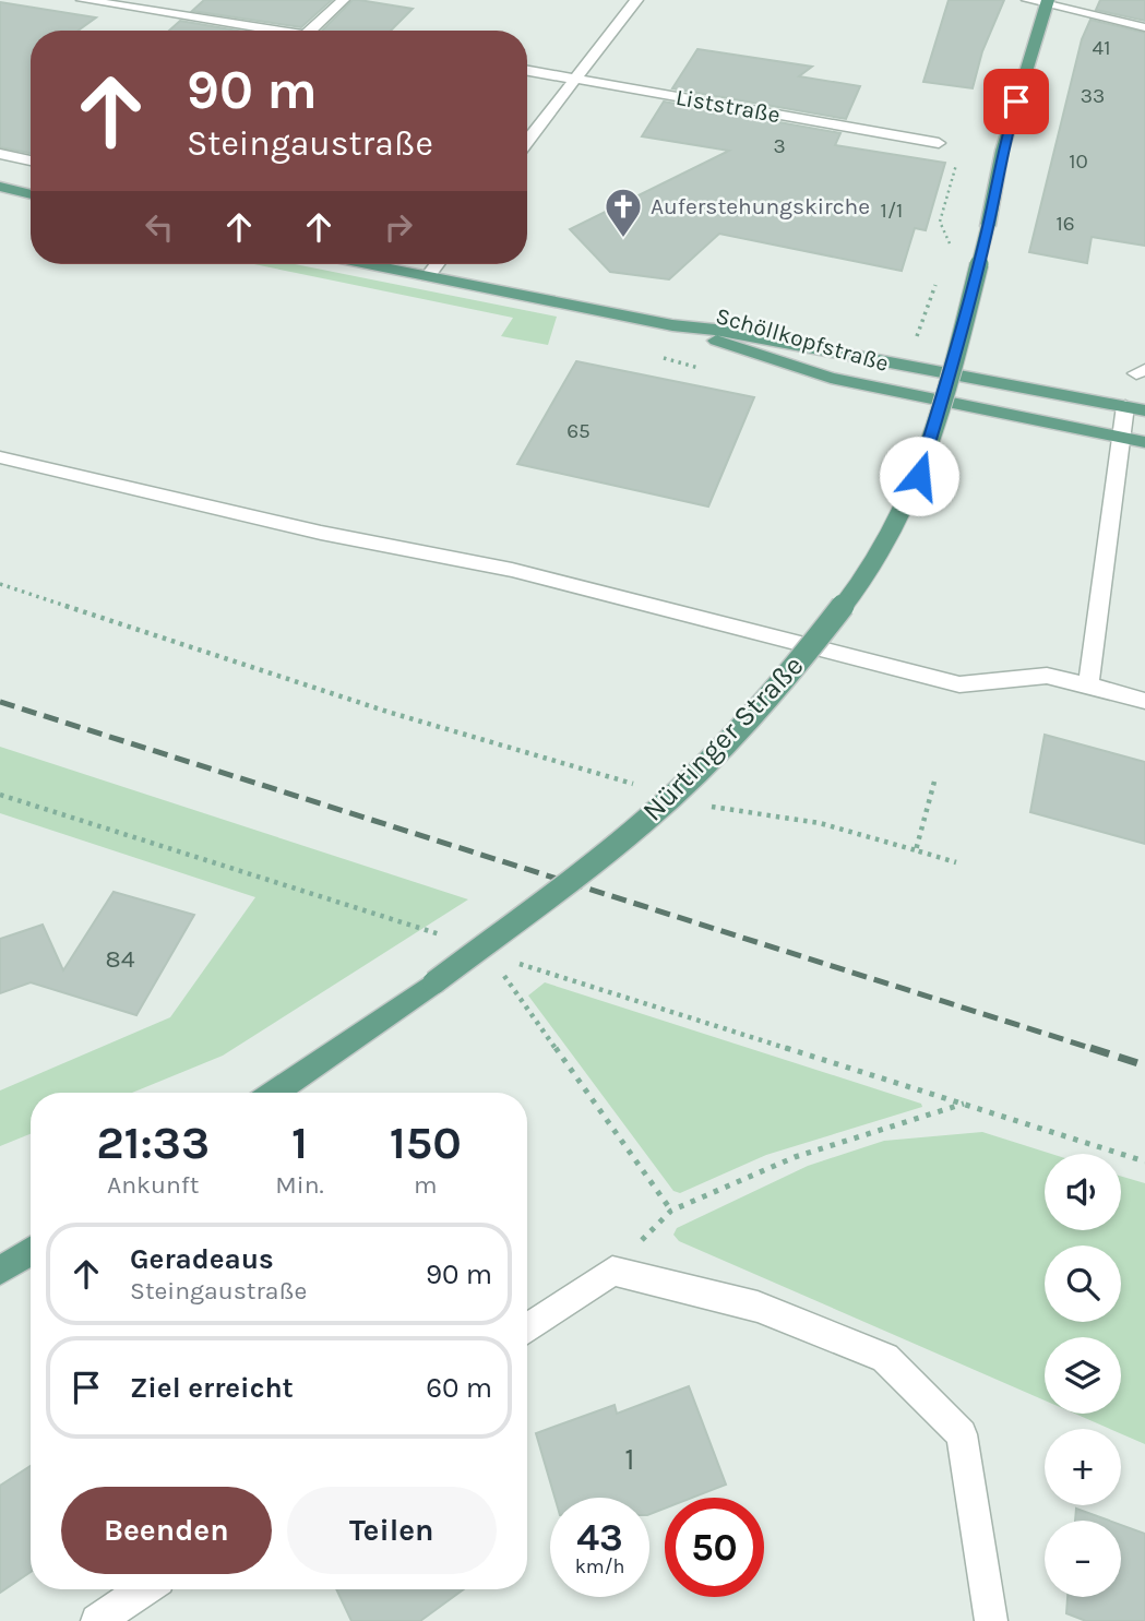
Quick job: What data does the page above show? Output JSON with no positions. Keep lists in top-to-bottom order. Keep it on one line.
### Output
{"streets":{"main road":["Schöllkopfstraße","Nürtinger Straße"],"street":["Liststraße"]},"places":{"church":["Auferstehungskirche"]},"house_numbers":["41","33","3","10","1/1","16","65","84","1"],"page":{"turn":["90 m","Steingaustraße"],"eta":["21:33","Ankunft","1","Min.","150","m"],"map_buttons":["+","−"],"list":[{"name":"Geradeaus","note":"Steingaustraße","value":"90 m"},{"name":"Ziel erreicht","value":"60 m"}],"buttons":["Beenden","Teilen"],"speed":"43 km/h","limit":"50"}}
